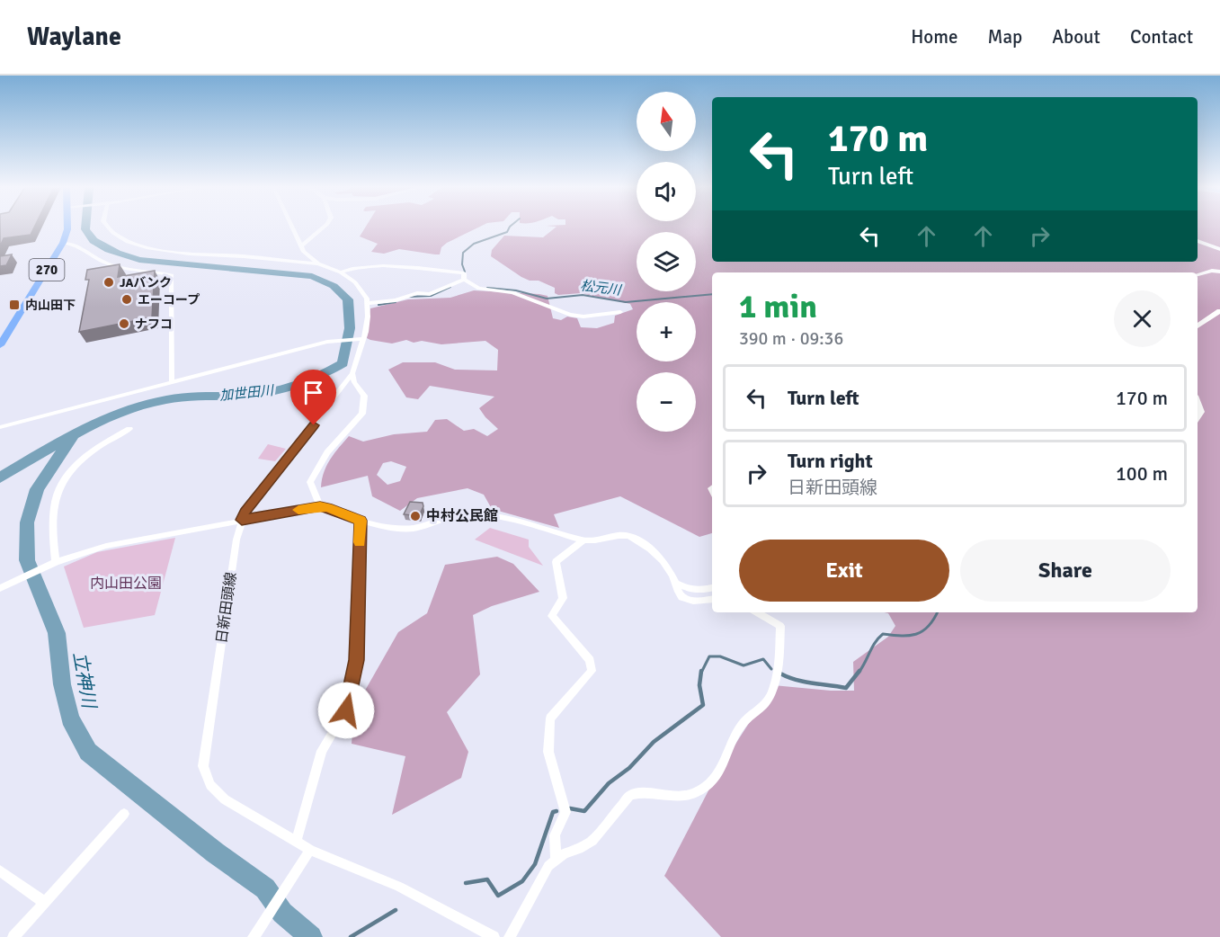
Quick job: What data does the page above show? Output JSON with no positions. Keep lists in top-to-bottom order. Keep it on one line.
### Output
{"streets":{"highway":["270"],"street":["日新田頭線"]},"water":["松元川","加世田川","立神川"],"parks":["内山田公園"],"places":{"other":["JAバンク","エーコープ","ナフコ","中村公民館"],"transit":["内山田下"]},"north":"top","page":{"header":"Waylane","nav":["Home","Map","About","Contact"],"map_buttons":["+","−"],"turn":["170 m","Turn left"],"heading":["1 min","390 m · 09:36"],"list":[{"name":"Turn left","value":"170 m"},{"name":"Turn right","note":"日新田頭線","value":"100 m"}],"buttons":["Exit","Share"]}}
